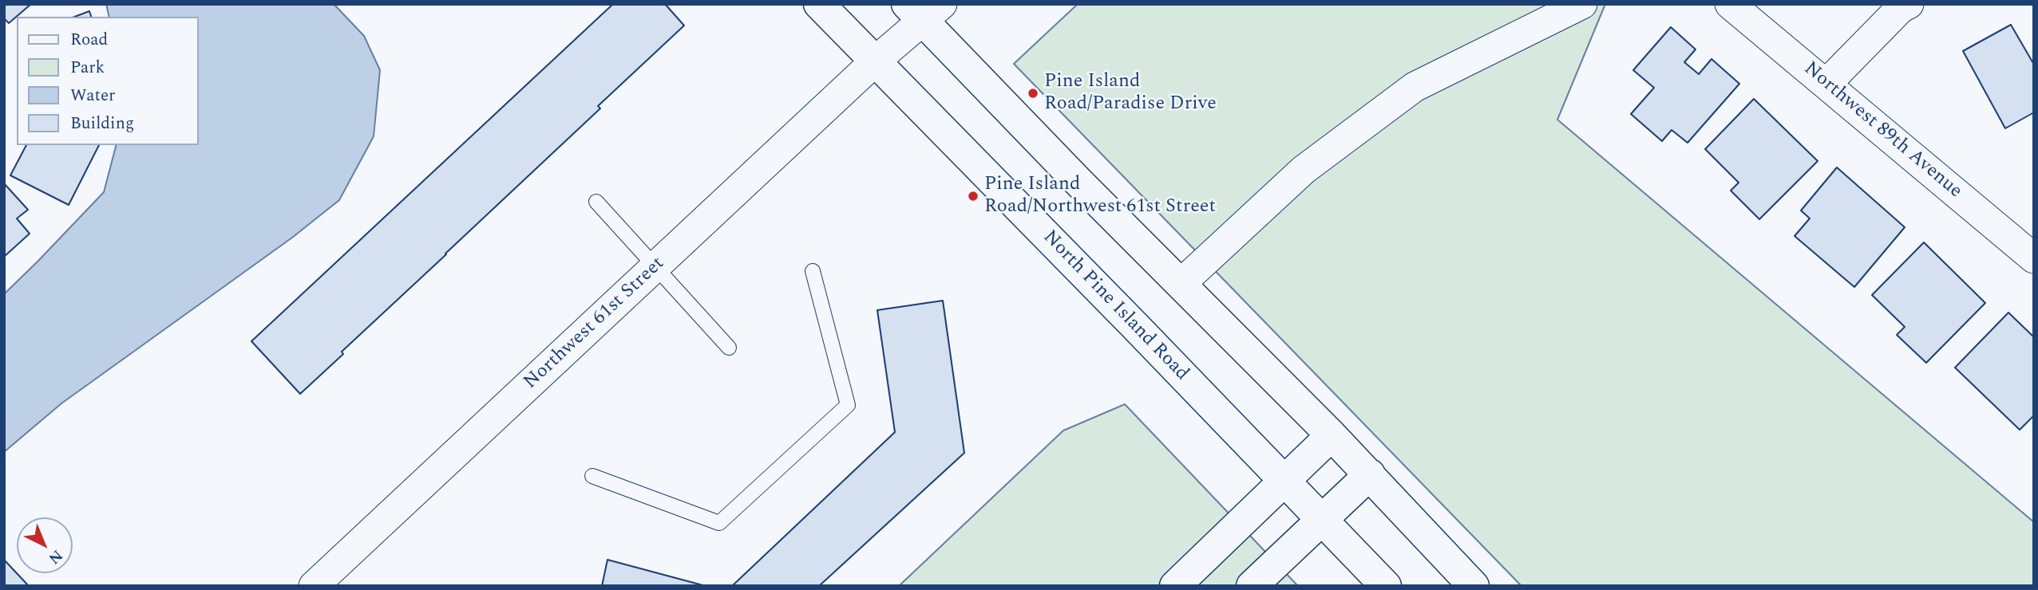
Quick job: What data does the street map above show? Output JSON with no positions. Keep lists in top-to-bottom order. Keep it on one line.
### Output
{"streets":{"main road":["North Pine Island Road"],"street":["Northwest 89th Avenue","Northwest 61st Street"]},"crossings":[["North Pine Island Road","Northwest 61st Street"]],"places":["Pine Island Road/Paradise Drive","Pine Island Road/Northwest 61st Street"],"legend":["Road","Park","Water","Building"],"north":"bottom right"}
